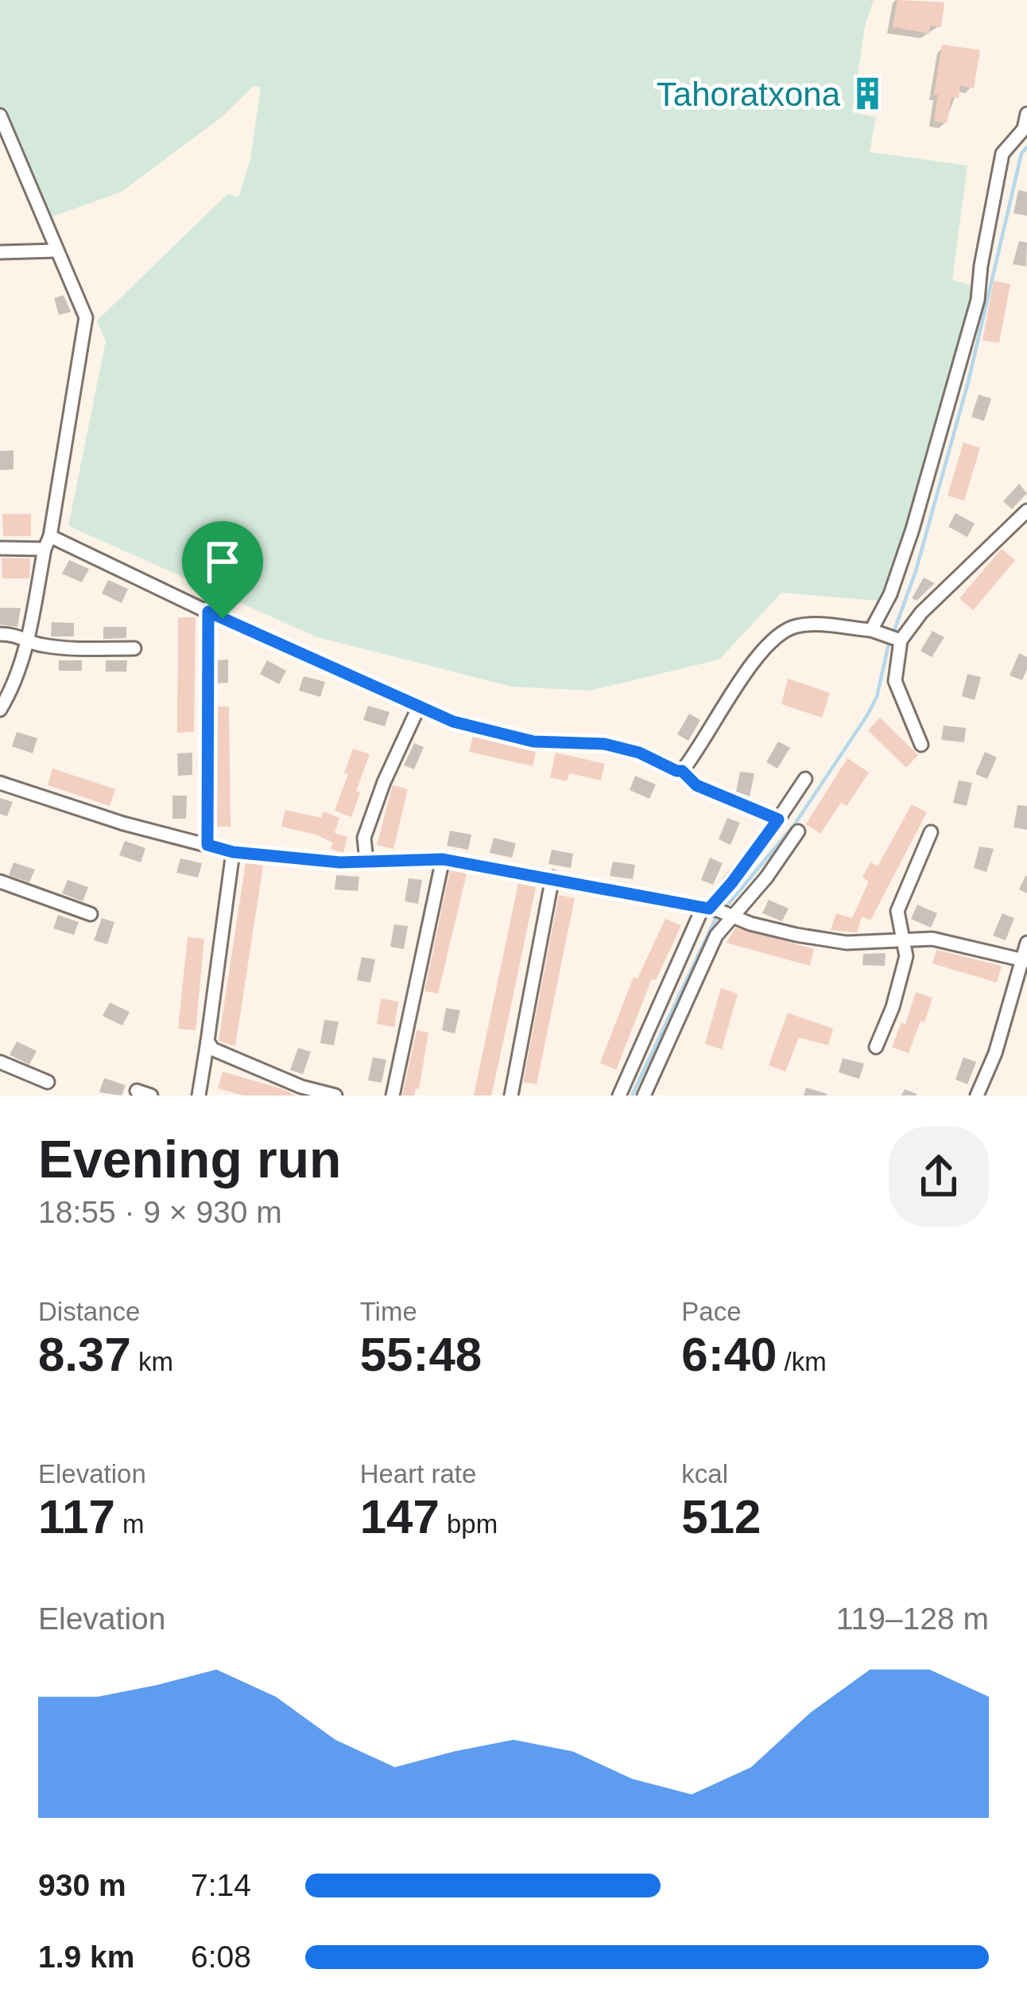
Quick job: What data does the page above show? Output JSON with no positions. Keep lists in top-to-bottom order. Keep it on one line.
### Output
{"places":{"building":["Tahoratxona"]},"page":{"heading":["Evening run","18:55 · 9 × 930 m"],"stats":[["Distance","8.37 km"],["Time","55:48"],["Pace","6:40 /km"],["Elevation","117 m"],["Heart rate","147 bpm"],["kcal","512"]],"chart":["Elevation","119–128 m"],"list":[{"name":"930 m","note":"7:14"},{"name":"1.9 km","note":"6:08"}]}}
